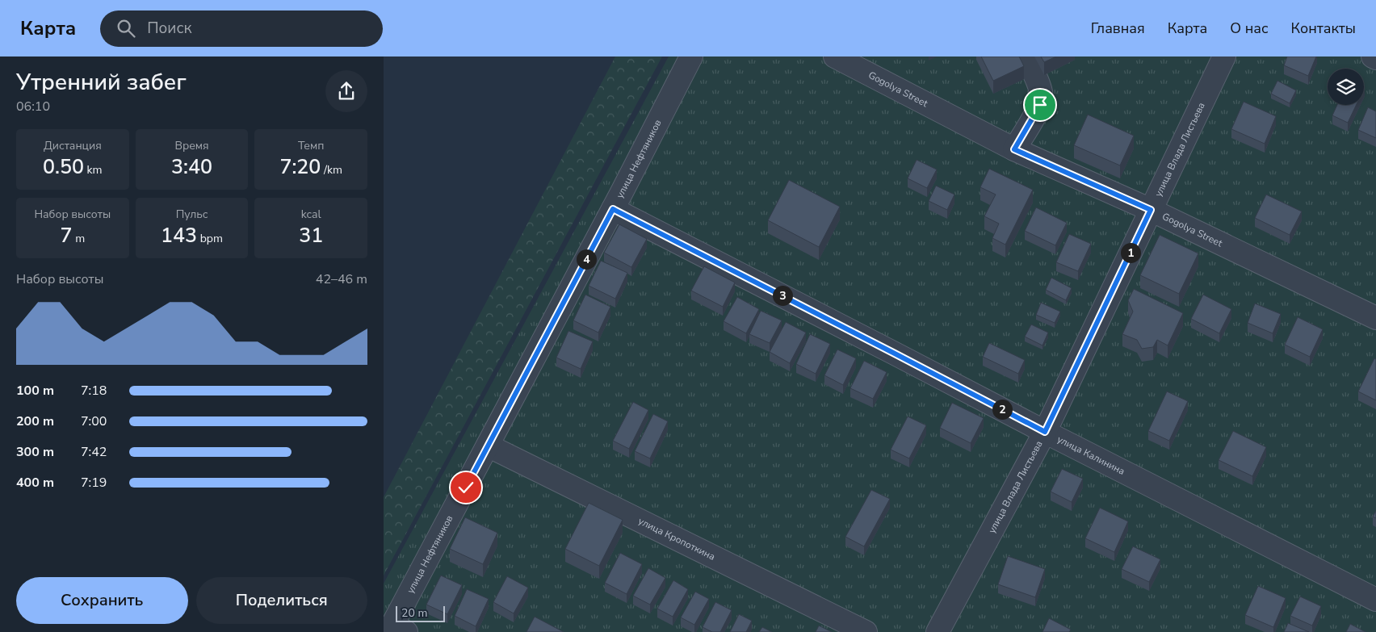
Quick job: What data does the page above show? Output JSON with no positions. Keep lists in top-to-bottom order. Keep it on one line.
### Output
{"streets":{"street":["Gogolya Street","улица Влада Листьева","улица Нефтяников","улица Калинина","улица Кропоткина"]},"crossings":[["Gogolya Street","улица Влада Листьева"],["улица Влада Листьева","улица Калинина"],["улица Нефтяников","улица Калинина"],["улица Нефтяников","улица Кропоткина"]],"scale_bar":"20 m","page":{"header":"Карта","search":"Поиск","nav":["Главная","Карта","О нас","Контакты"],"heading":["Утренний забег","06:10"],"stats":[["Дистанция","0.50 km"],["Время","3:40"],["Темп","7:20 /km"],["Набор высоты","7 m"],["Пульс","143 bpm"],["kcal","31"]],"pins":["1","4","3","2"],"chart":["Набор высоты","42–46 m"],"list":[{"name":"100 m","note":"7:18"},{"name":"200 m","note":"7:00"},{"name":"300 m","note":"7:42"},{"name":"400 m","note":"7:19"}],"buttons":["Сохранить","Поделиться"],"scale":"20 m"}}
